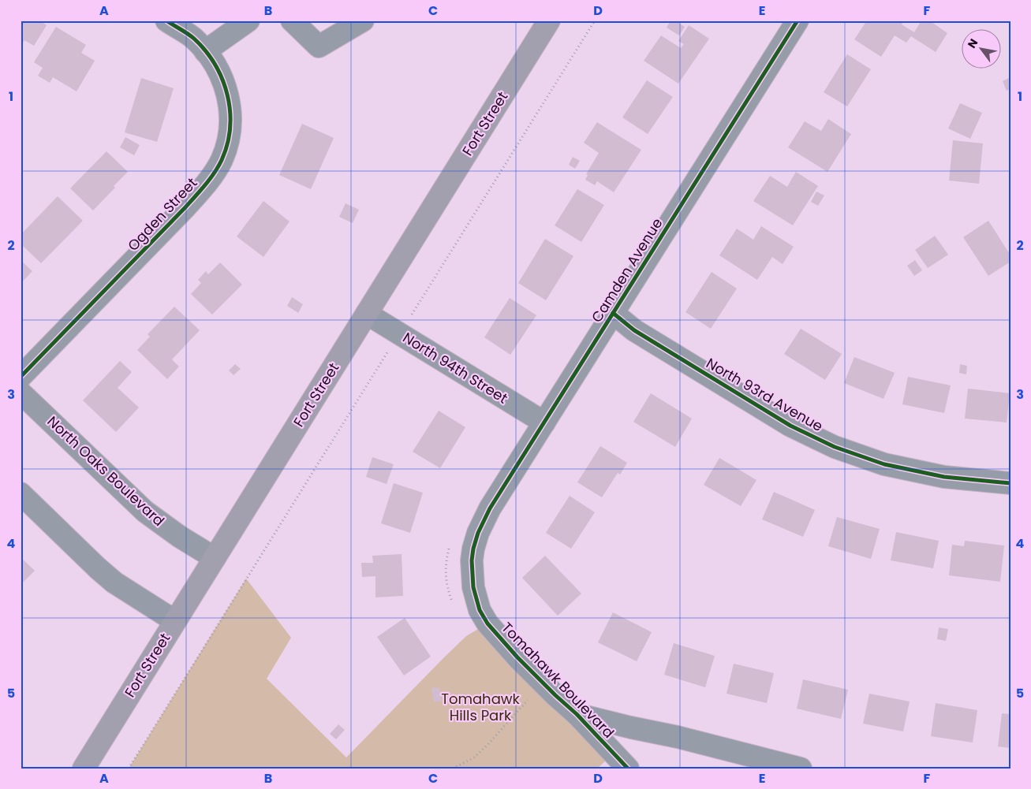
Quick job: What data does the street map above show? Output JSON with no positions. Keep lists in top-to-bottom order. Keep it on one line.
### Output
{"streets":{"main road":["Fort Street"],"street":["Ogden Street","Camden Avenue","North 94th Street","North 93rd Avenue","North Oaks Boulevard","Tomahawk Boulevard"]},"crossings":[["Fort Street","North 94th Street"],["Fort Street","North Oaks Boulevard"],["Camden Avenue","North 94th Street"],["Camden Avenue","North 93rd Avenue"],["Camden Avenue","Tomahawk Boulevard"]],"parks":["Tomahawk Hills Park"],"north":"top left","grid":{"columns":["A","B","C","D","E","F"],"rows":["1","2","3","4","5"]}}
